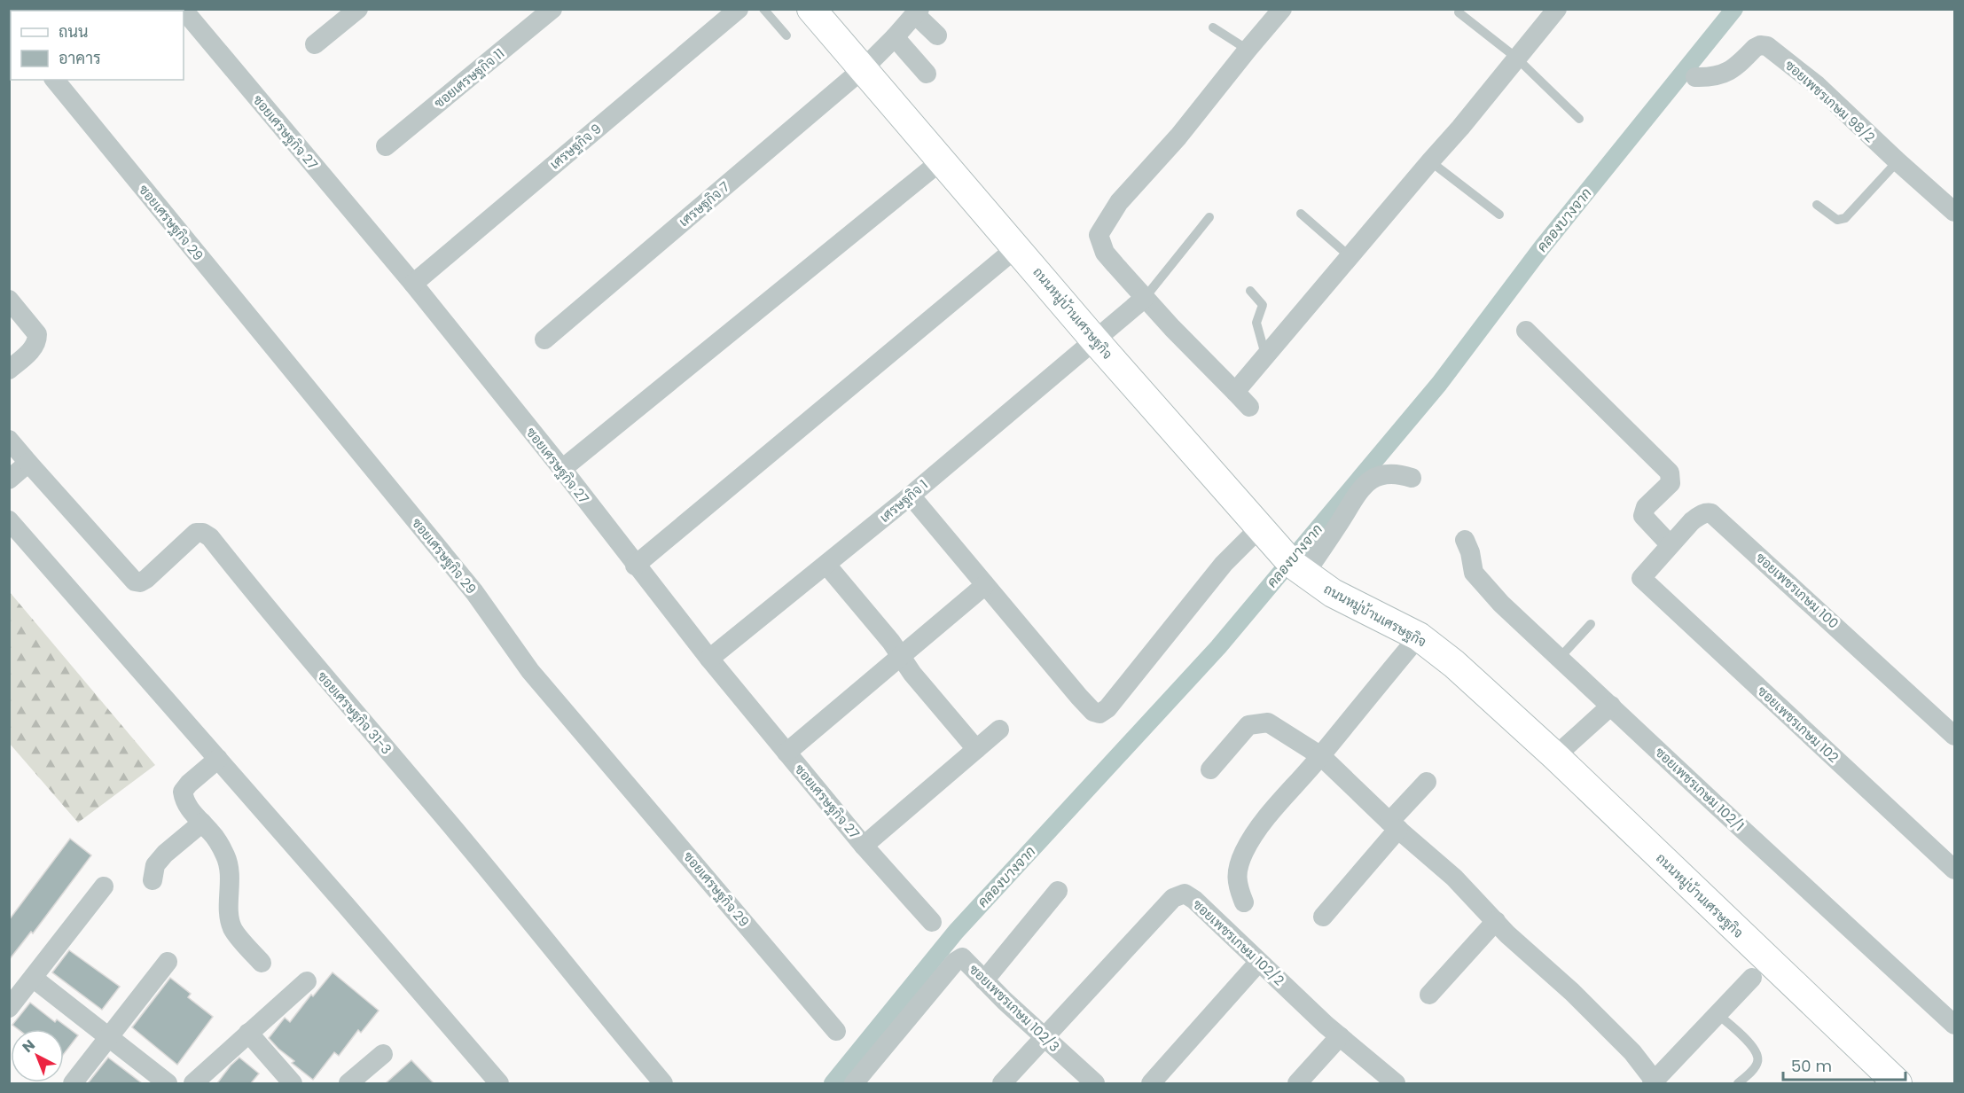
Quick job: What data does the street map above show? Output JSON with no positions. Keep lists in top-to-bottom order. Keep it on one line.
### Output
{"streets":{"street":["ซอยเศรษฐกิจ 11","ซอยเพชรเกษม 98/2","ซอยเศรษฐกิจ 27","เศรษฐกิจ 9","เศรษฐกิจ 7","ซอยเศรษฐกิจ 29","ถนนหมู่บ้านเศรษฐกิจ","เศรษฐกิจ 1","ซอยเพชรเกษม 100","ซอยเศรษฐกิจ 31-3","ซอยเพชรเกษม 102","ซอยเพชรเกษม 102/1","ซอยเพชรเกษม 102/2","ซอยเพชรเกษม 102/3"]},"crossings":[["ซอยเศรษฐกิจ 27","เศรษฐกิจ 9"],["ซอยเศรษฐกิจ 27","เศรษฐกิจ 1"],["เศรษฐกิจ 7","ถนนหมู่บ้านเศรษฐกิจ"],["ถนนหมู่บ้านเศรษฐกิจ","เศรษฐกิจ 1"],["ซอยเพชรเกษม 100","ซอยเพชรเกษม 102"],["ซอยเพชรเกษม 102/2","ซอยเพชรเกษม 102/3"]],"water":["คลองบางจาก"],"legend":["ถนน","อาคาร"],"scale_bar":"50 m","north":"top left"}
